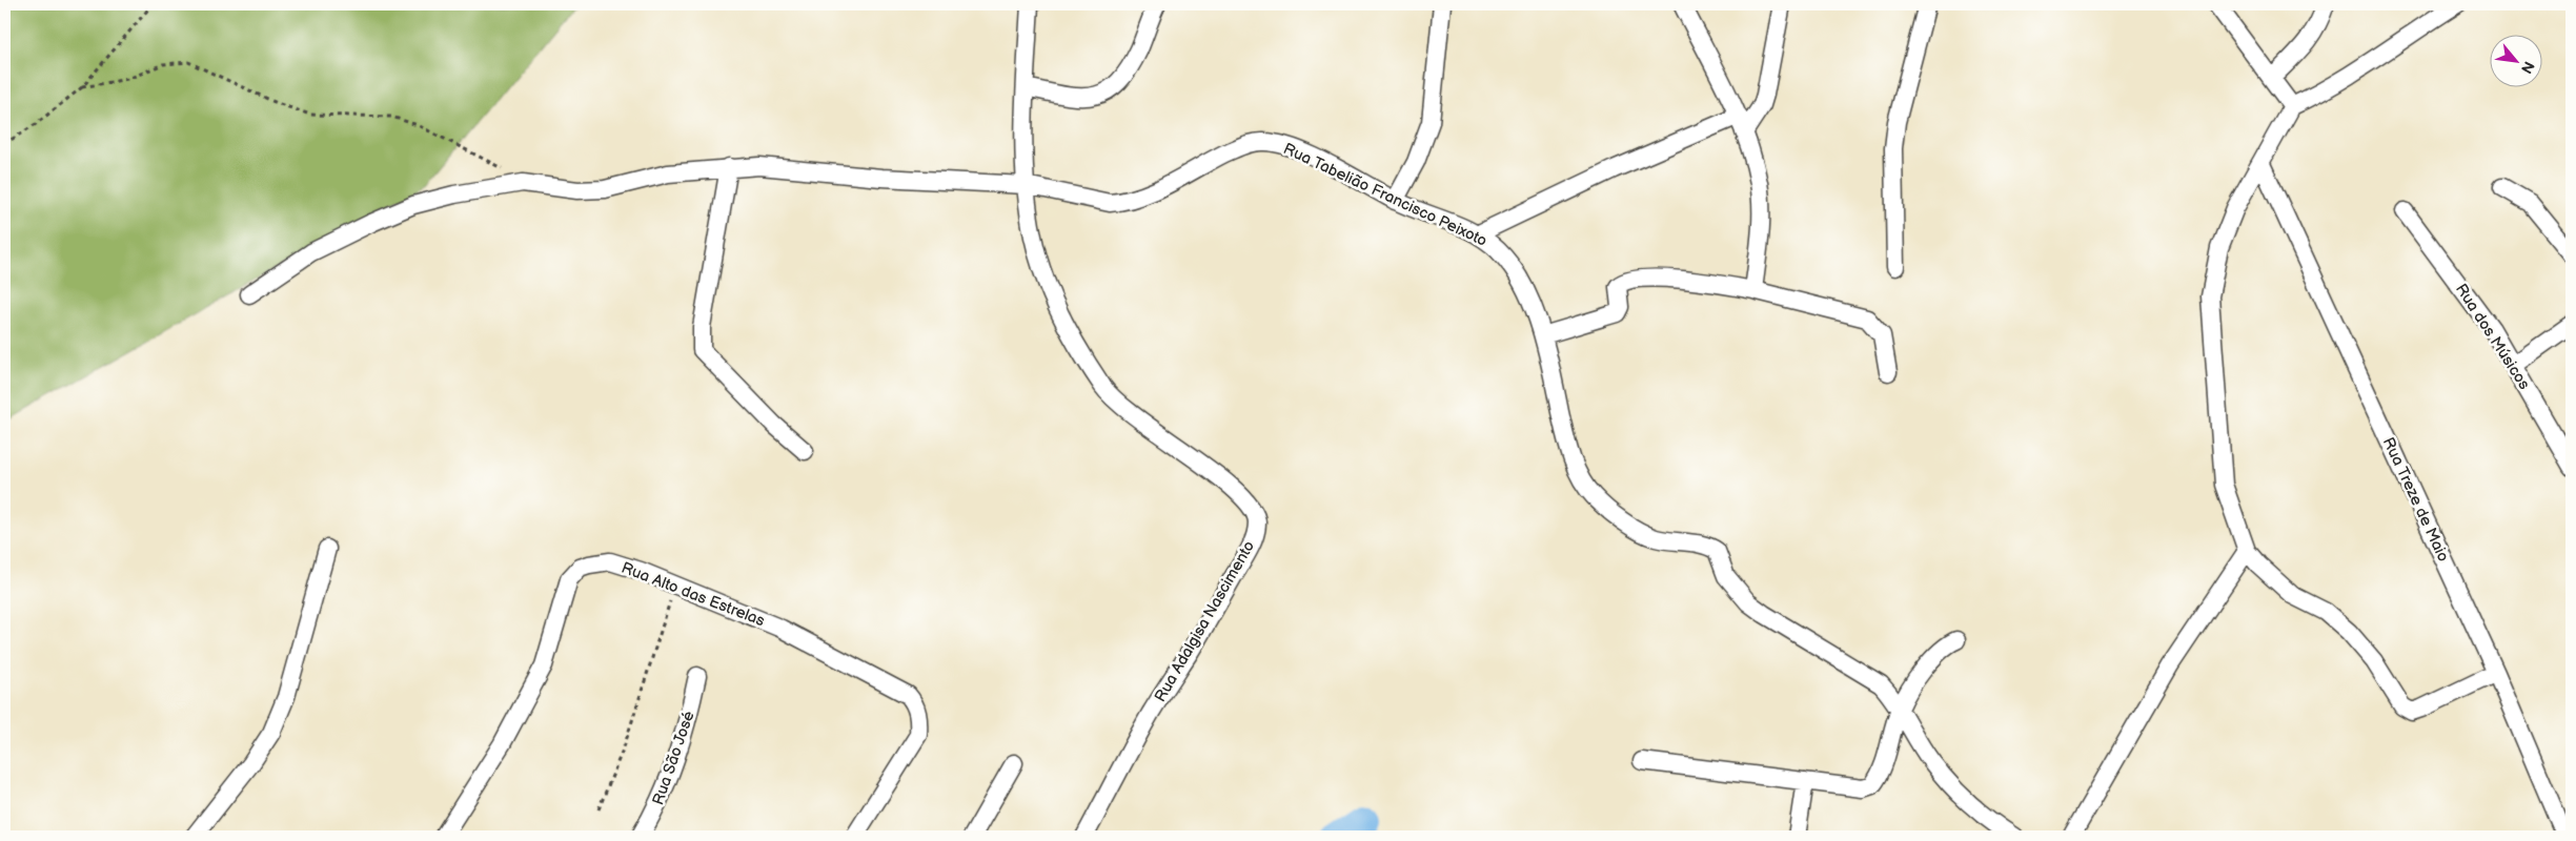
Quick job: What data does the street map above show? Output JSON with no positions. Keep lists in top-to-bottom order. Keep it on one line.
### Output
{"streets":{"street":["Rua Tabelião Francisco Peixoto","Rua dos Músicos","Rua Treze de Maio","Rua Alto das Estrelas","Rua Adalgisa Nascimento","Rua São José"]},"crossings":[["Rua Tabelião Francisco Peixoto","Rua Adalgisa Nascimento"]],"north":"bottom right"}
